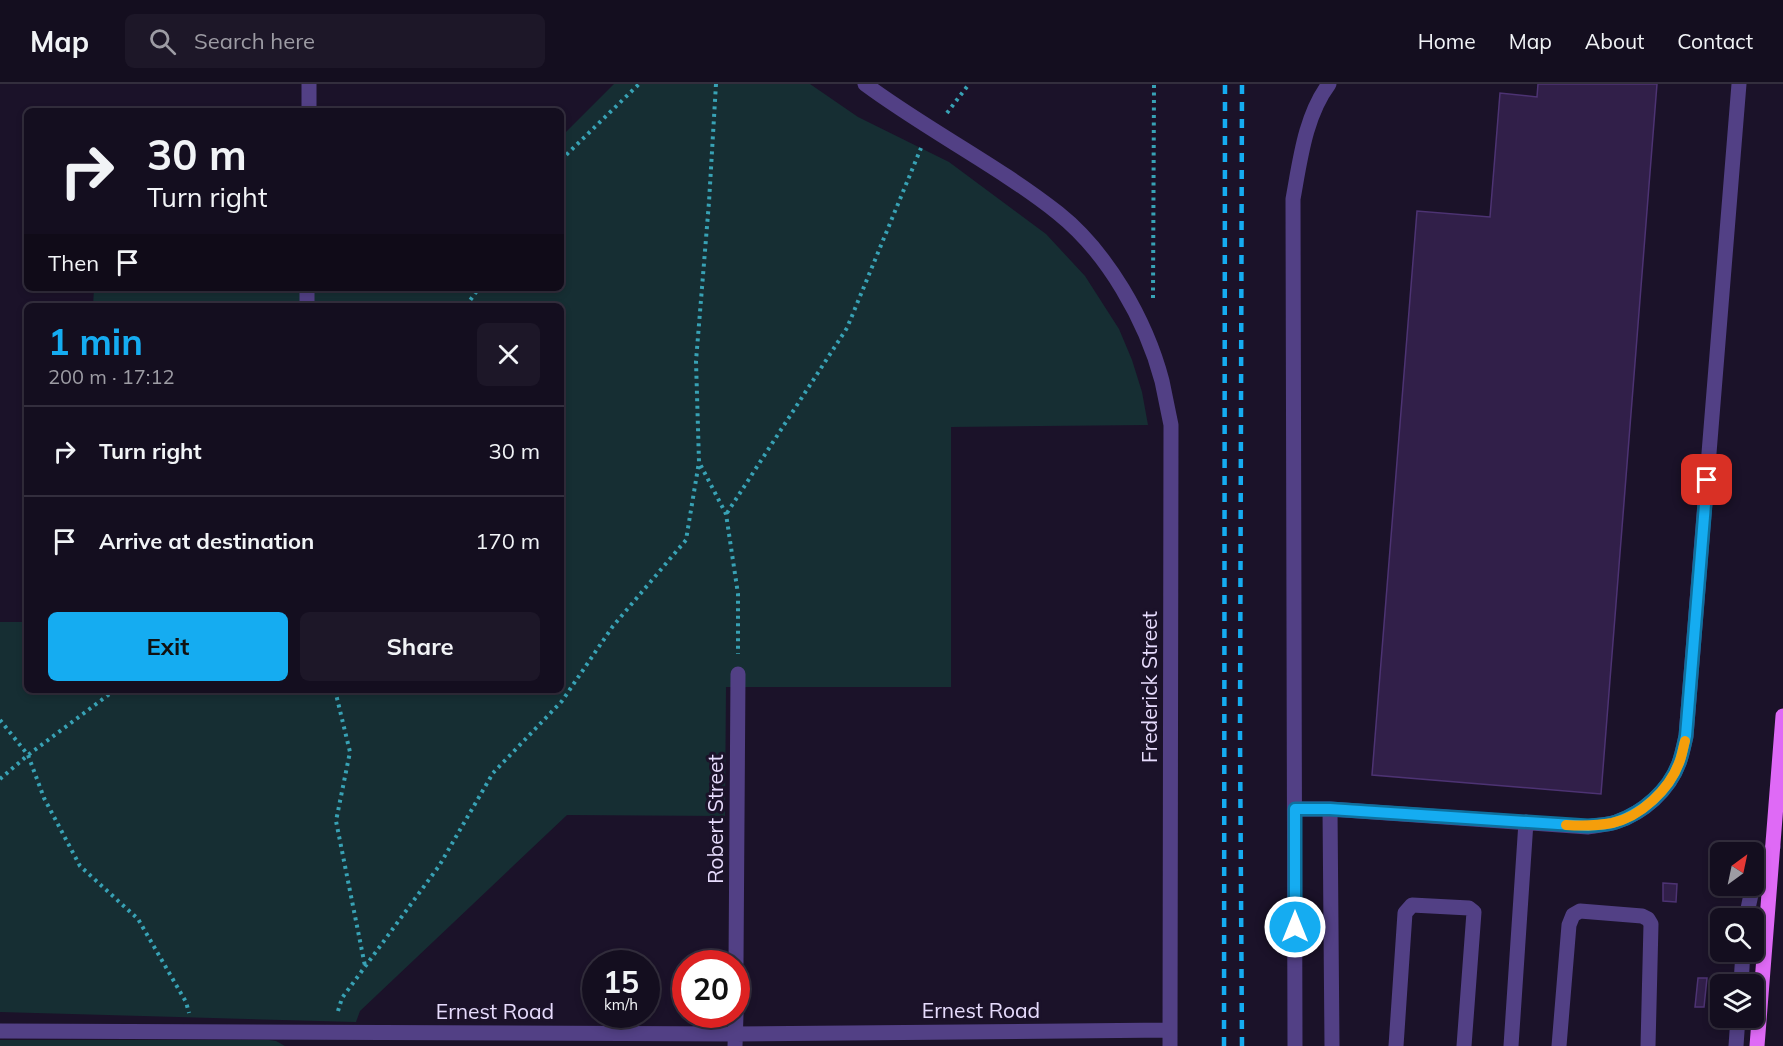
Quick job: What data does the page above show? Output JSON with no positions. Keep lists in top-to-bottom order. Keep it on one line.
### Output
{"streets":{"street":["Frederick Street","Robert Street","Ernest Road"]},"crossings":[["Frederick Street","Ernest Road"]],"north":"top right","page":{"header":"Map","search":"Search here","nav":["Home","Map","About","Contact"],"turn":["30 m","Turn right"],"then":"Then","heading":["1 min","200 m · 17:12"],"list":[{"name":"Turn right","value":"30 m"},{"name":"Arrive at destination","value":"170 m"}],"buttons":["Exit","Share"],"speed":"15 km/h","limit":"20"}}
